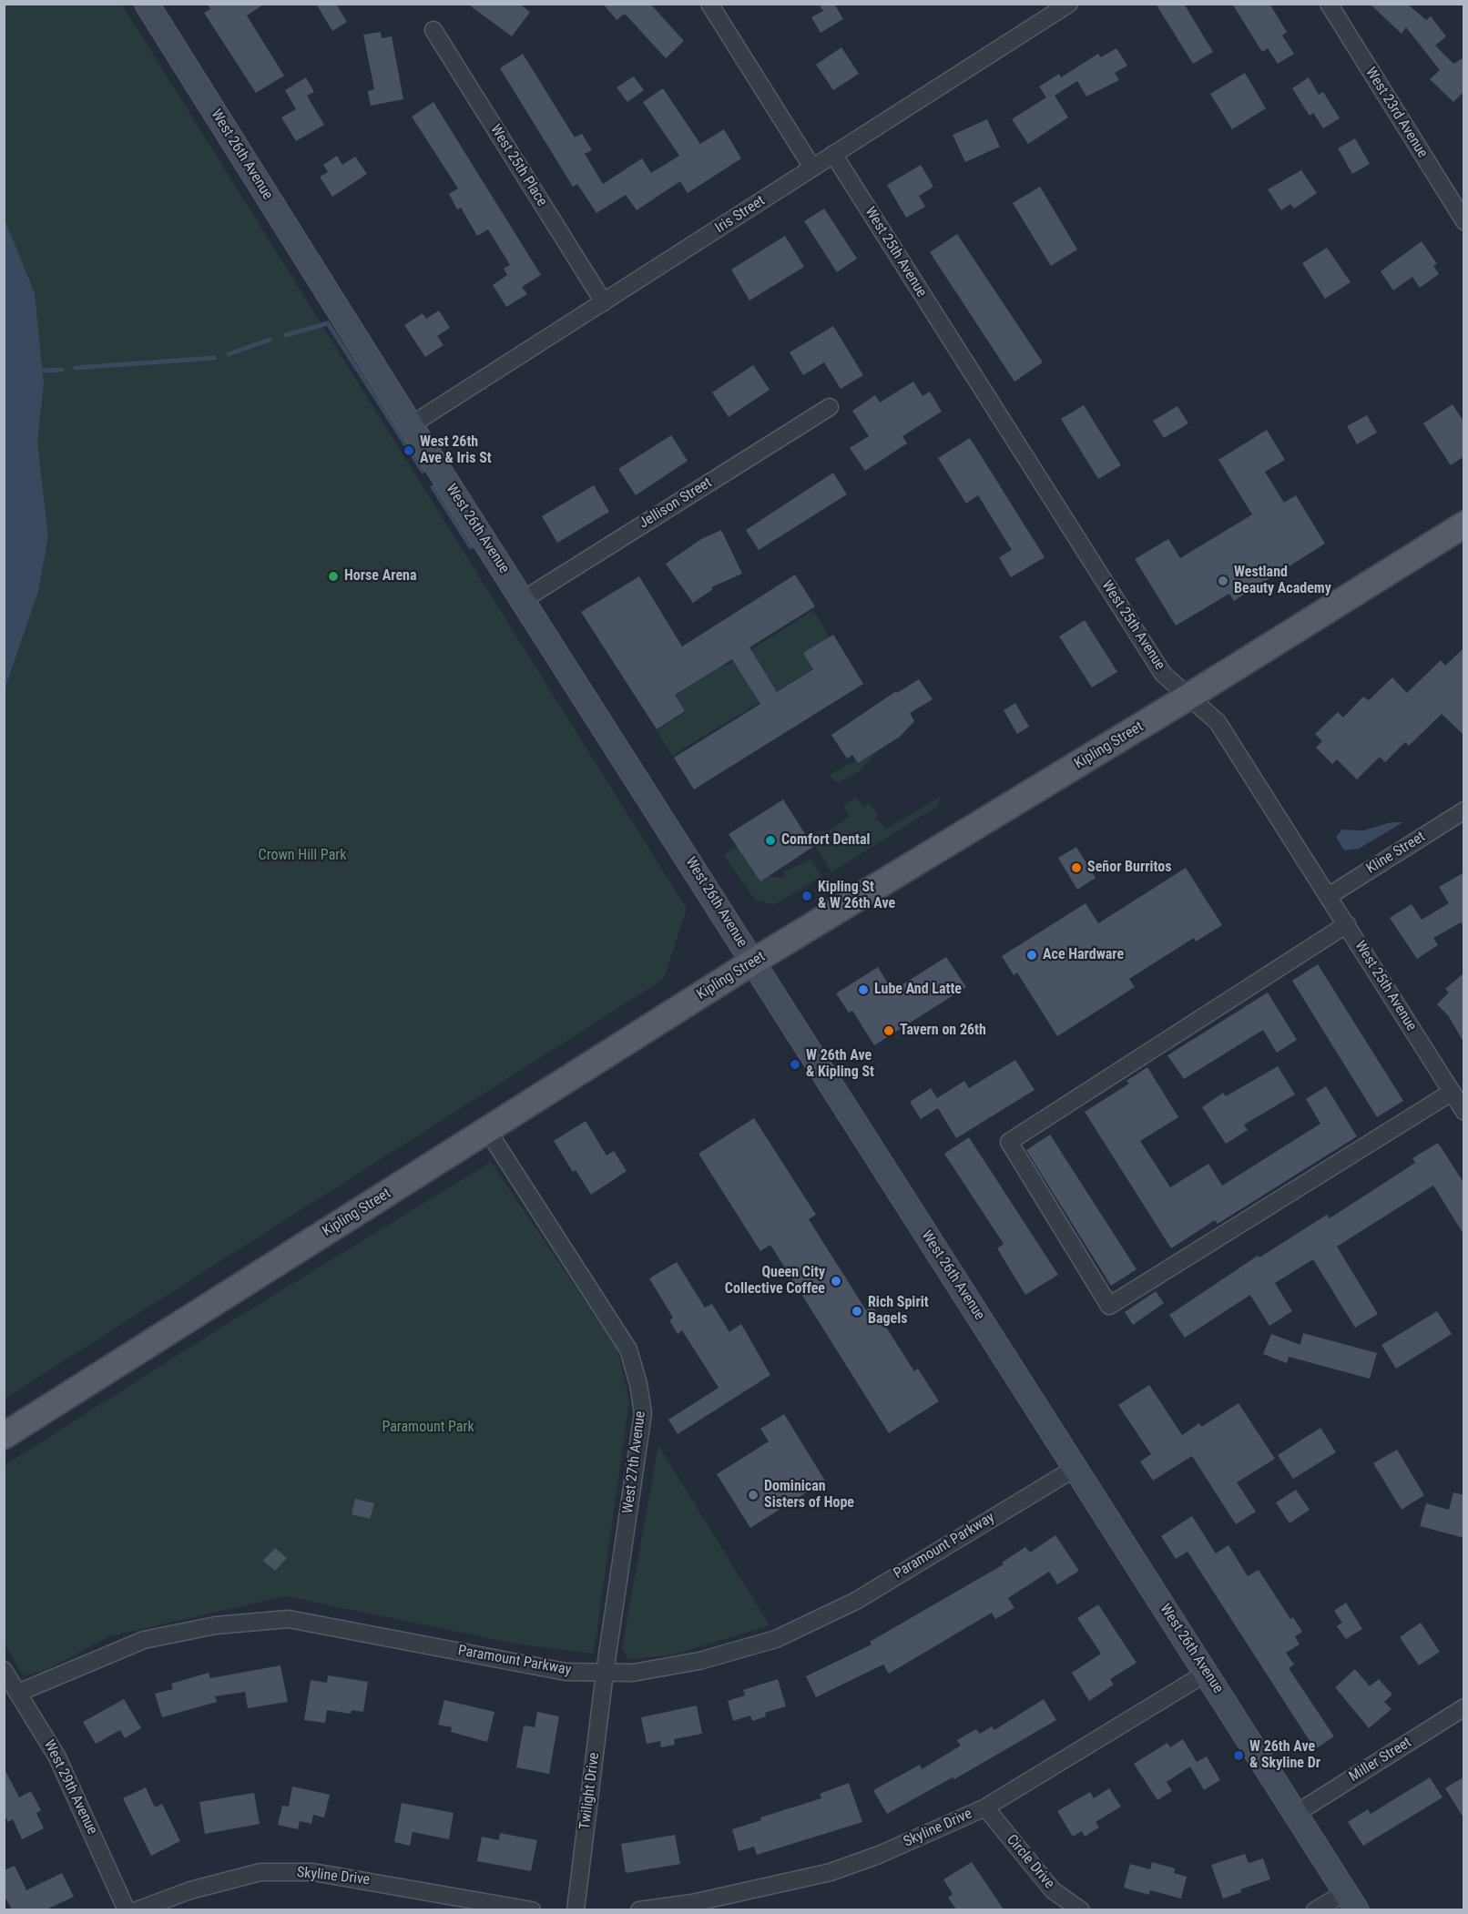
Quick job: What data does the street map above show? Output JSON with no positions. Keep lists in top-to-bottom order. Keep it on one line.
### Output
{"streets":{"main road":["Kipling Street"],"street":["West 23rd Avenue","West 26th Avenue","West 25th Place","Iris Street","West 25th Avenue","Jellison Street","Kline Street","West 27th Avenue","Paramount Parkway","Miller Street","West 29th Avenue","Twilight Drive","Skyline Drive","Circle Drive"]},"crossings":[["West 26th Avenue","Iris Street"],["West 26th Avenue","Jellison Street"],["West 26th Avenue","Kipling Street"],["West 26th Avenue","Paramount Parkway"],["West 26th Avenue","Miller Street"],["West 26th Avenue","Skyline Drive"],["West 25th Place","Iris Street"],["Iris Street","West 25th Avenue"],["West 25th Avenue","Kipling Street"],["West 25th Avenue","Kline Street"],["Kipling Street","West 27th Avenue"],["West 27th Avenue","Paramount Parkway"],["West 27th Avenue","Twilight Drive"],["Paramount Parkway","West 29th Avenue"],["Paramount Parkway","Twilight Drive"],["Skyline Drive","Circle Drive"]],"parks":["Crown Hill Park","Paramount Park"],"places":["West 26th Ave & Iris St","Horse Arena","Westland Beauty Academy","Comfort Dental","Señor Burritos","Kipling St & W 26th Ave","Ace Hardware","Lube And Latte","Tavern on 26th","W 26th Ave & Kipling St","Queen City Collective Coffee","Rich Spirit Bagels","Dominican Sisters of Hope","W 26th Ave & Skyline Dr"]}
